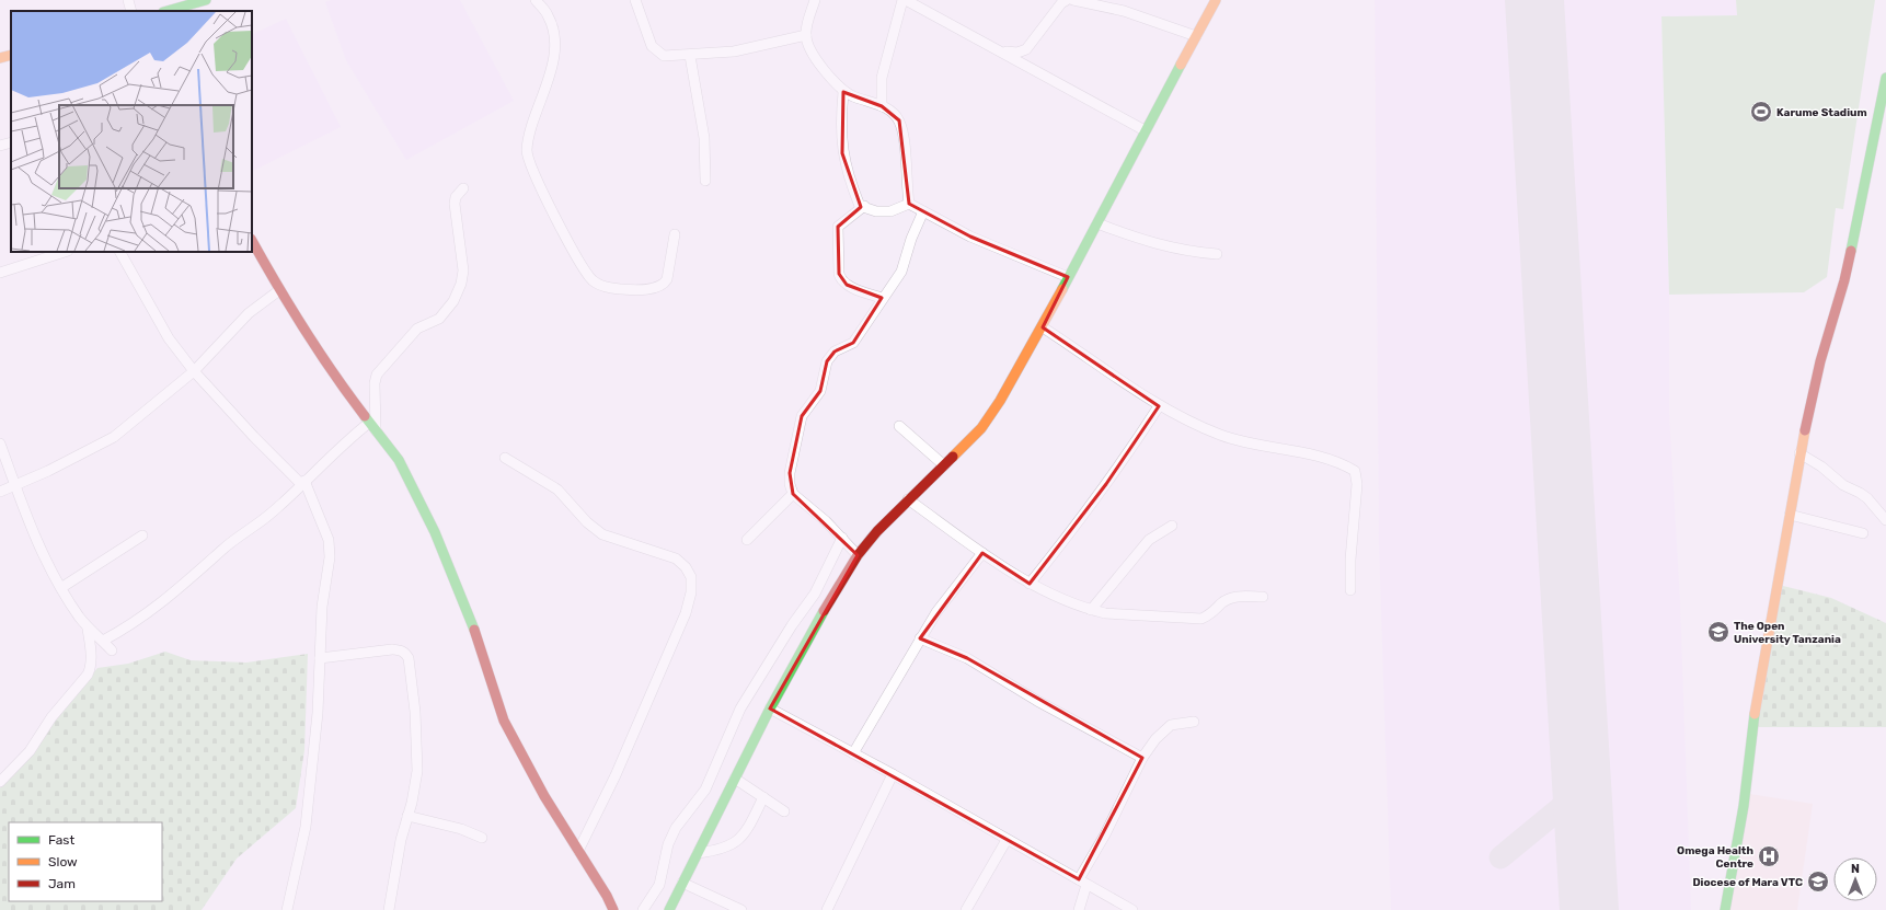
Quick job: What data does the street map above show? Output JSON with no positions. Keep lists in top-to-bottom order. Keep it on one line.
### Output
{"places":{"sports":["Karume Stadium"],"school or university":["The Open University Tanzania","Diocese of Mara VTC"],"hospital":["Omega Health Centre"]},"legend":["Fast","Slow","Jam"],"north":"top"}
